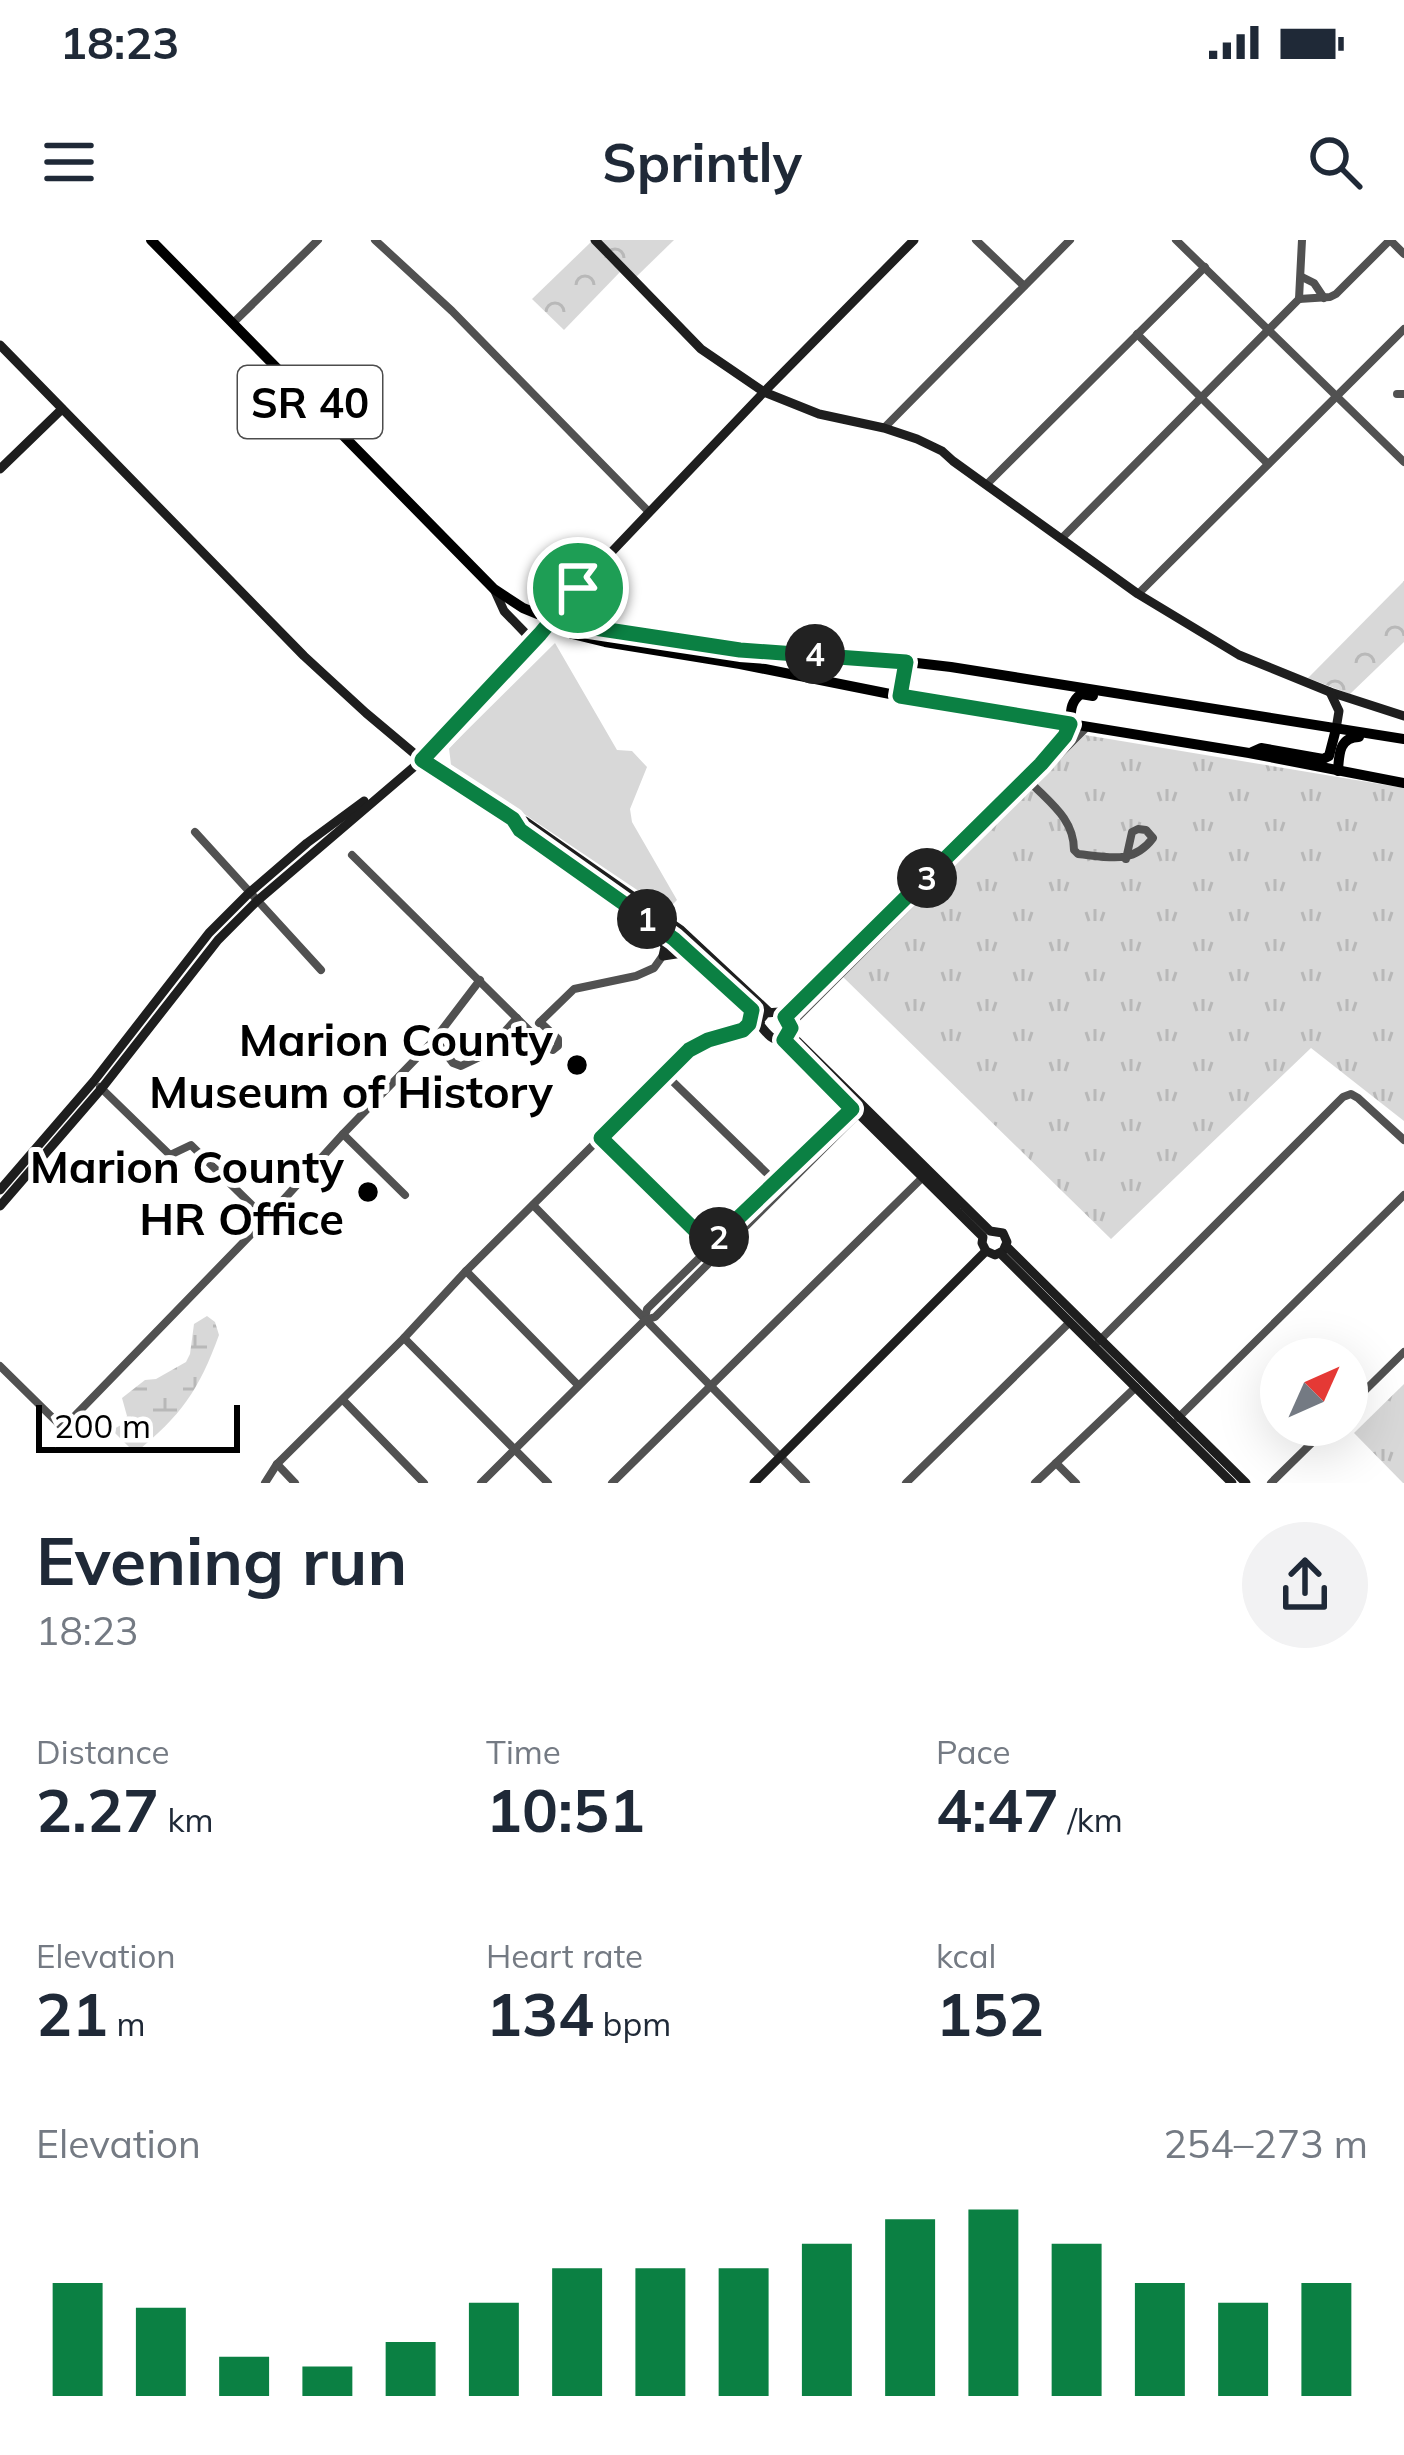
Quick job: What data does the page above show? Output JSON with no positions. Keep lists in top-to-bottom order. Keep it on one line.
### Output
{"streets":{"main road":["SR 40"]},"places":["Marion County Museum of History","Marion County HR Office"],"scale_bar":"200 m","north":"top right","page":{"status":"18:23","header":"Sprintly","pins":["4","3","1","2"],"scale":"200 m","heading":["Evening run","18:23"],"stats":[["Distance","2.27 km"],["Time","10:51"],["Pace","4:47 /km"],["Elevation","21 m"],["Heart rate","134 bpm"],["kcal","152"]],"chart":["Elevation","254–273 m"]}}
